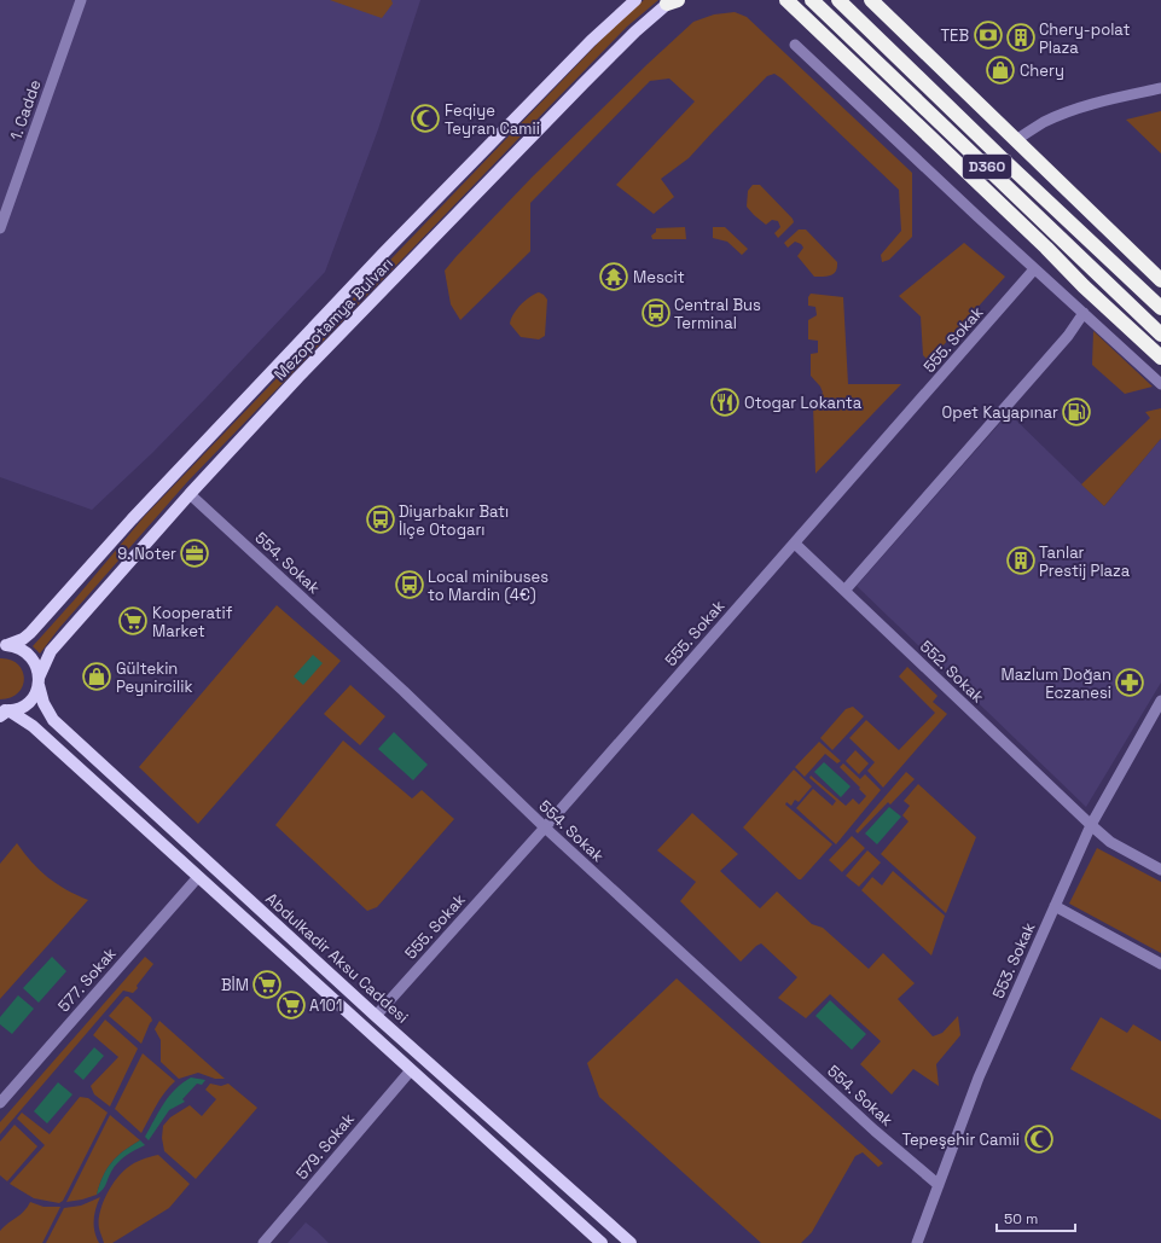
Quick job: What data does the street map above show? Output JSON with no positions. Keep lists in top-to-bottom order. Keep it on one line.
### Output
{"streets":{"highway":["D360"],"main road":["Mezopotamya Bulvarı","Abdulkadir Aksu Caddesi"],"street":["1. Cadde","555. Sokak","554. Sokak","552. Sokak","553. Sokak","577. Sokak","579. Sokak"]},"crossings":[["Mezopotamya Bulvarı","554. Sokak"],["Mezopotamya Bulvarı","Abdulkadir Aksu Caddesi"],["555. Sokak","554. Sokak"],["555. Sokak","552. Sokak"],["555. Sokak","Abdulkadir Aksu Caddesi"],["554. Sokak","553. Sokak"],["552. Sokak","553. Sokak"]],"places":{"bank":["TEB"],"building":["Chery-polat Plaza","Tanlar Prestij Plaza"],"shop":["Chery","Gültekin Peynircilik"],"mosque":["Feqiye Teyran Camii","Tepeşehir Camii"],"temple":["Mescit"],"bus stop":["Central Bus Terminal","Diyarbakır Batı İlçe Otogarı","Local minibuses to Mardin (4€)"],"restaurant":["Otogar Lokanta"],"fuel station":["Opet Kayapınar"],"office":["9. Noter"],"supermarket":["Kooperatif Market","BİM","A101"],"pharmacy":["Mazlum Doğan Eczanesi"]},"scale_bar":"50 m"}
